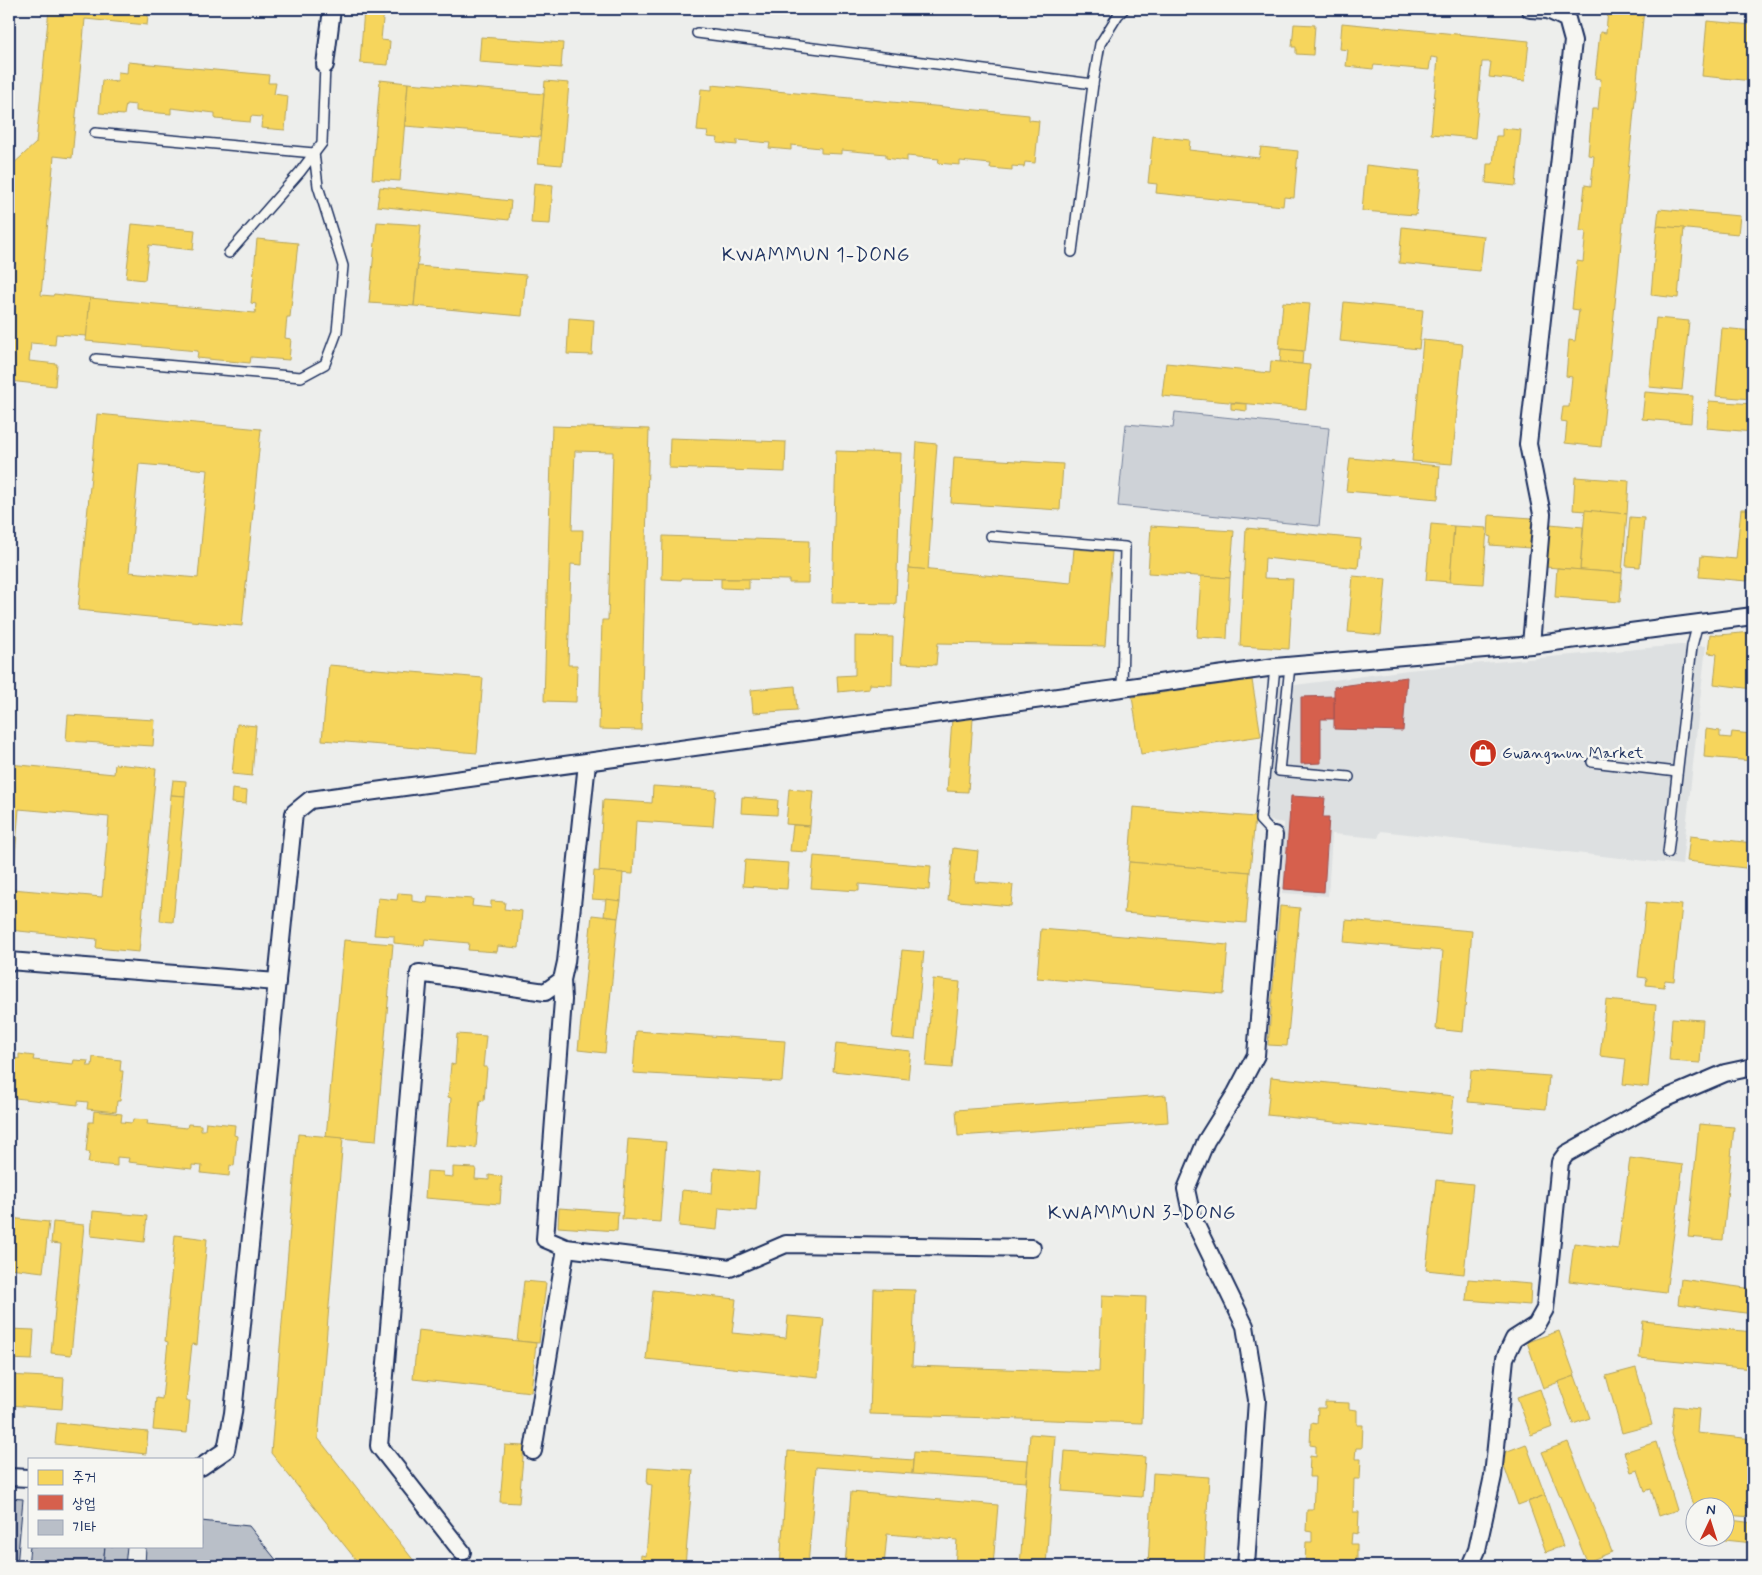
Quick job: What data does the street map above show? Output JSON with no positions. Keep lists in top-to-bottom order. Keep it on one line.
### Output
{"districts":["KWAMMUN 1-DONG","KWAMMUN 3-DONG"],"places":{"shop":["Gwangmun Market"]},"legend":["주거","상업","기타"],"north":"top"}
